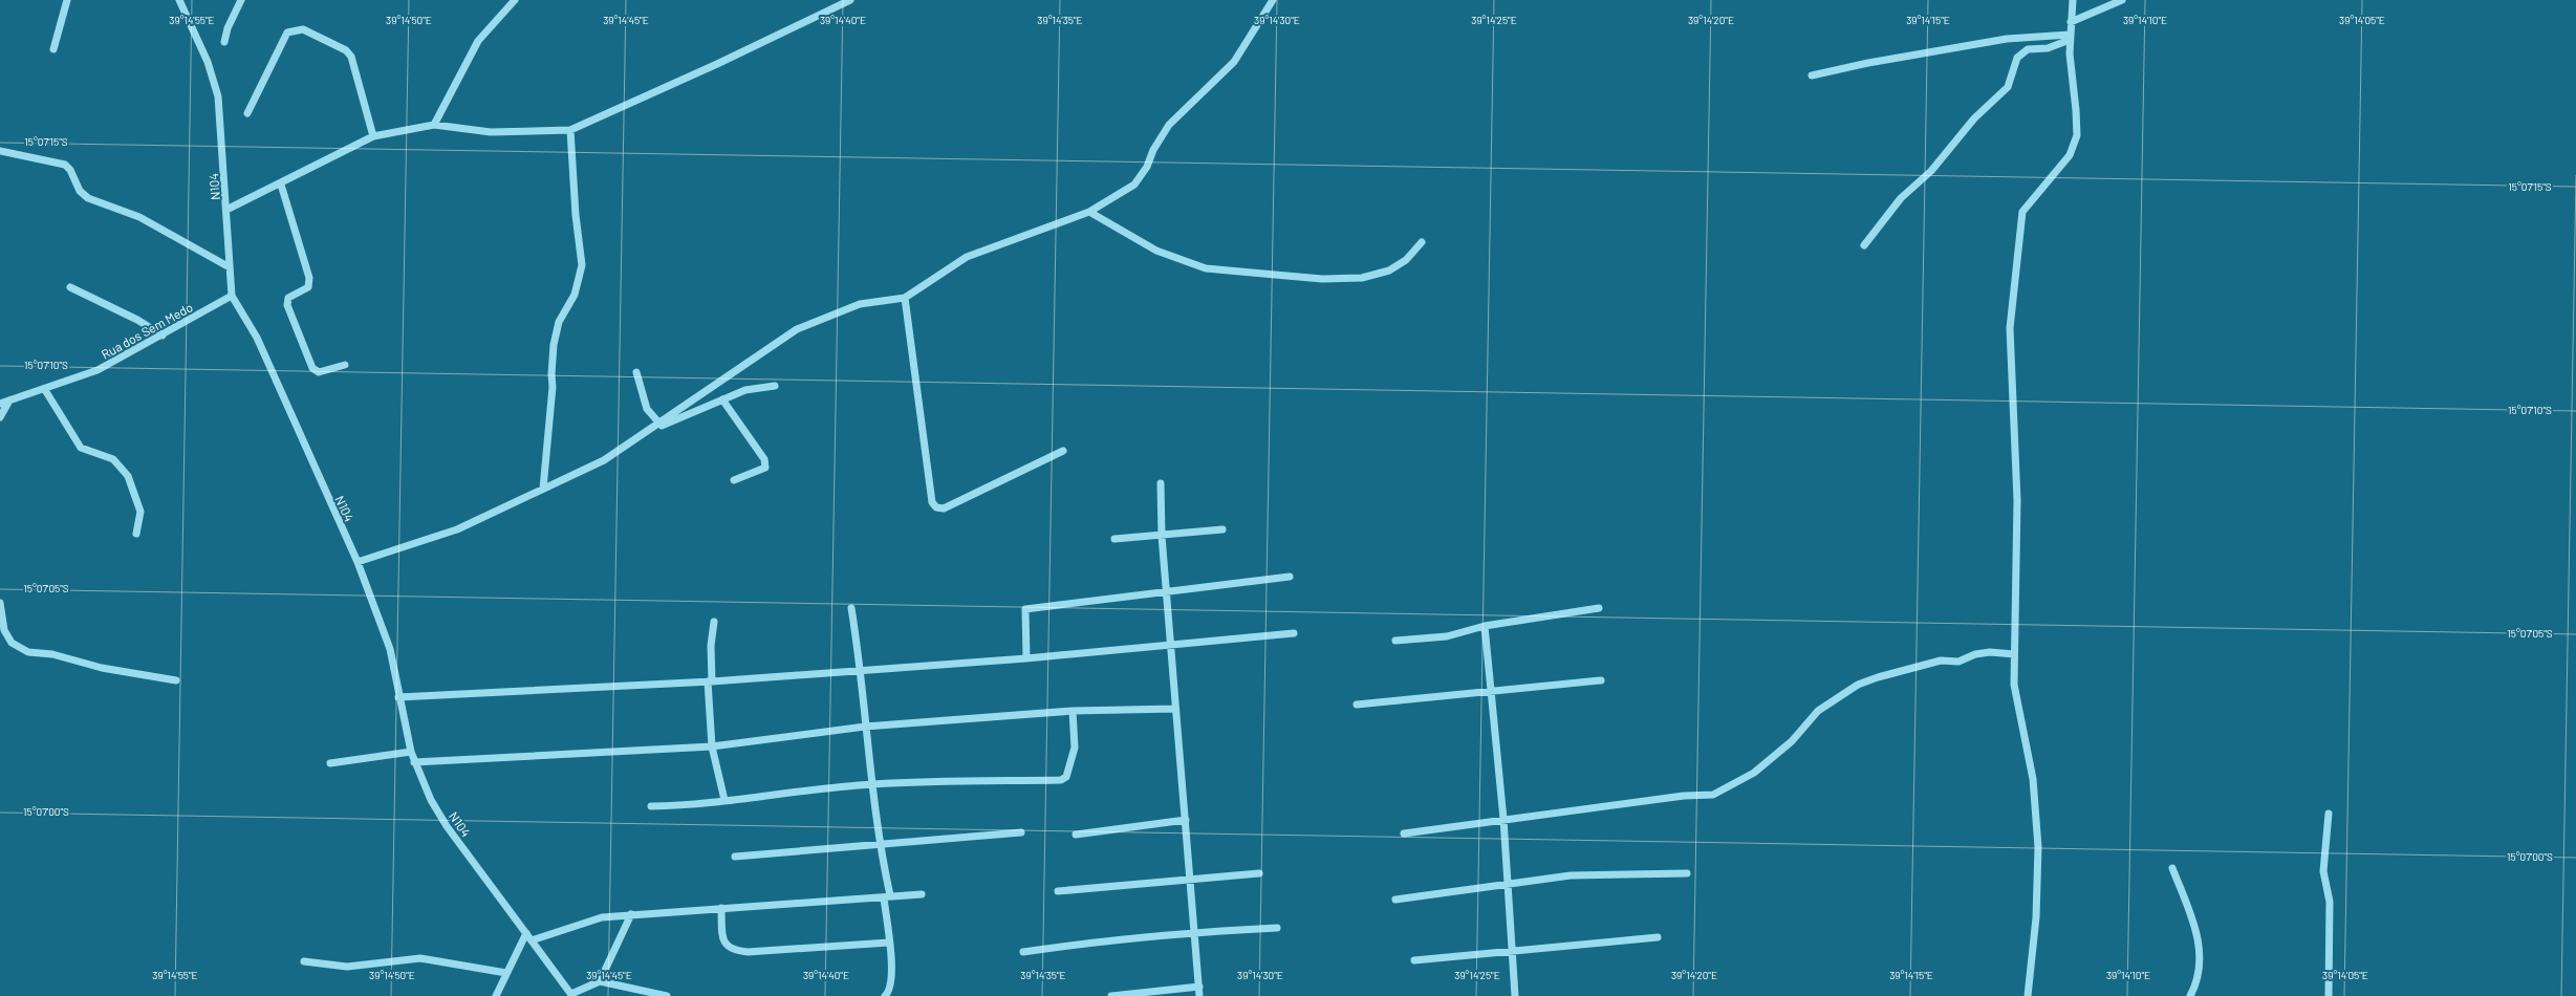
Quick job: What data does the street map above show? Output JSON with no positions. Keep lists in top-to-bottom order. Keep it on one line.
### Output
{"streets":{"street":["N104","Rua dos Sem Medo"]},"crossings":[["N104","Rua dos Sem Medo"]],"coordinates":["39°14'55\"E","39°14'50\"E","39°14'45\"E","39°14'40\"E","39°14'35\"E","39°14'30\"E","39°14'25\"E","39°14'20\"E","39°14'15\"E","39°14'10\"E","39°14'05\"E","15°07'15\"S","15°07'10\"S","15°07'05\"S","15°07'00\"S"]}
